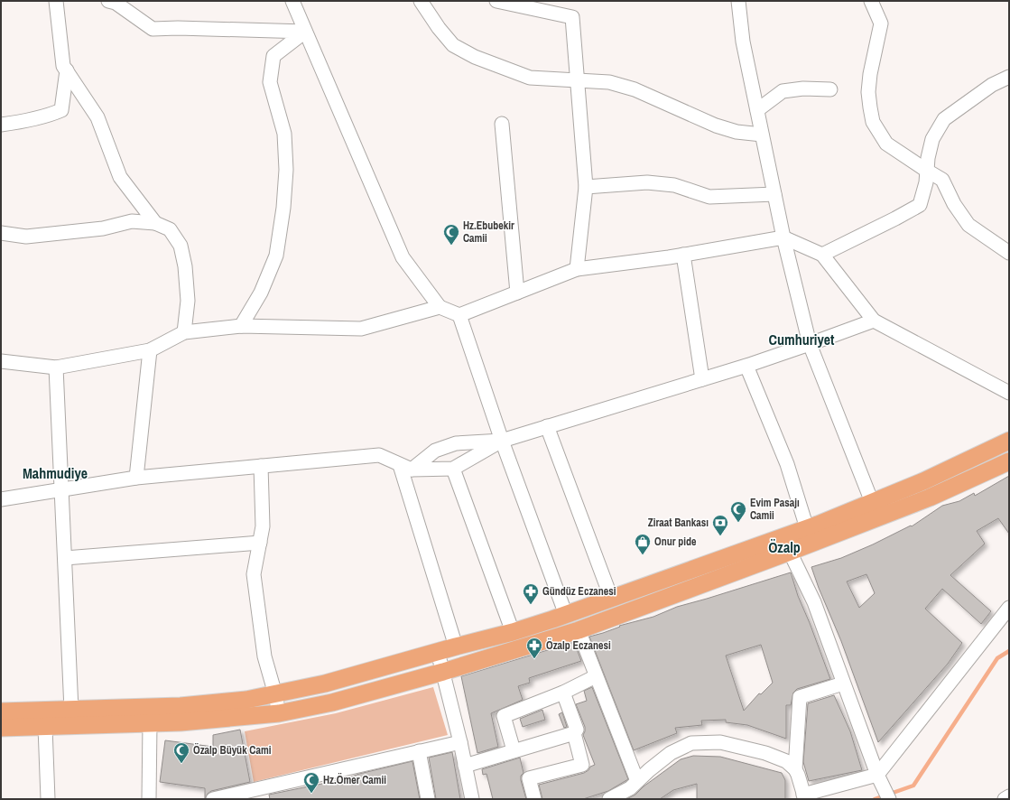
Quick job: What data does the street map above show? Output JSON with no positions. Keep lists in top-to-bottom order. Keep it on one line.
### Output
{"districts":["Cumhuriyet","Mahmudiye","Özalp"],"places":{"mosque":["Hz.Ebubekir Camii","Evim Pasajı Camii","Özalp Büyük Cami","Hz.Ömer Camii"],"bank":["Ziraat Bankası"],"shop":["Onur pide"],"pharmacy":["Gündüz Eczanesi","Özalp Eczanesi"]}}
